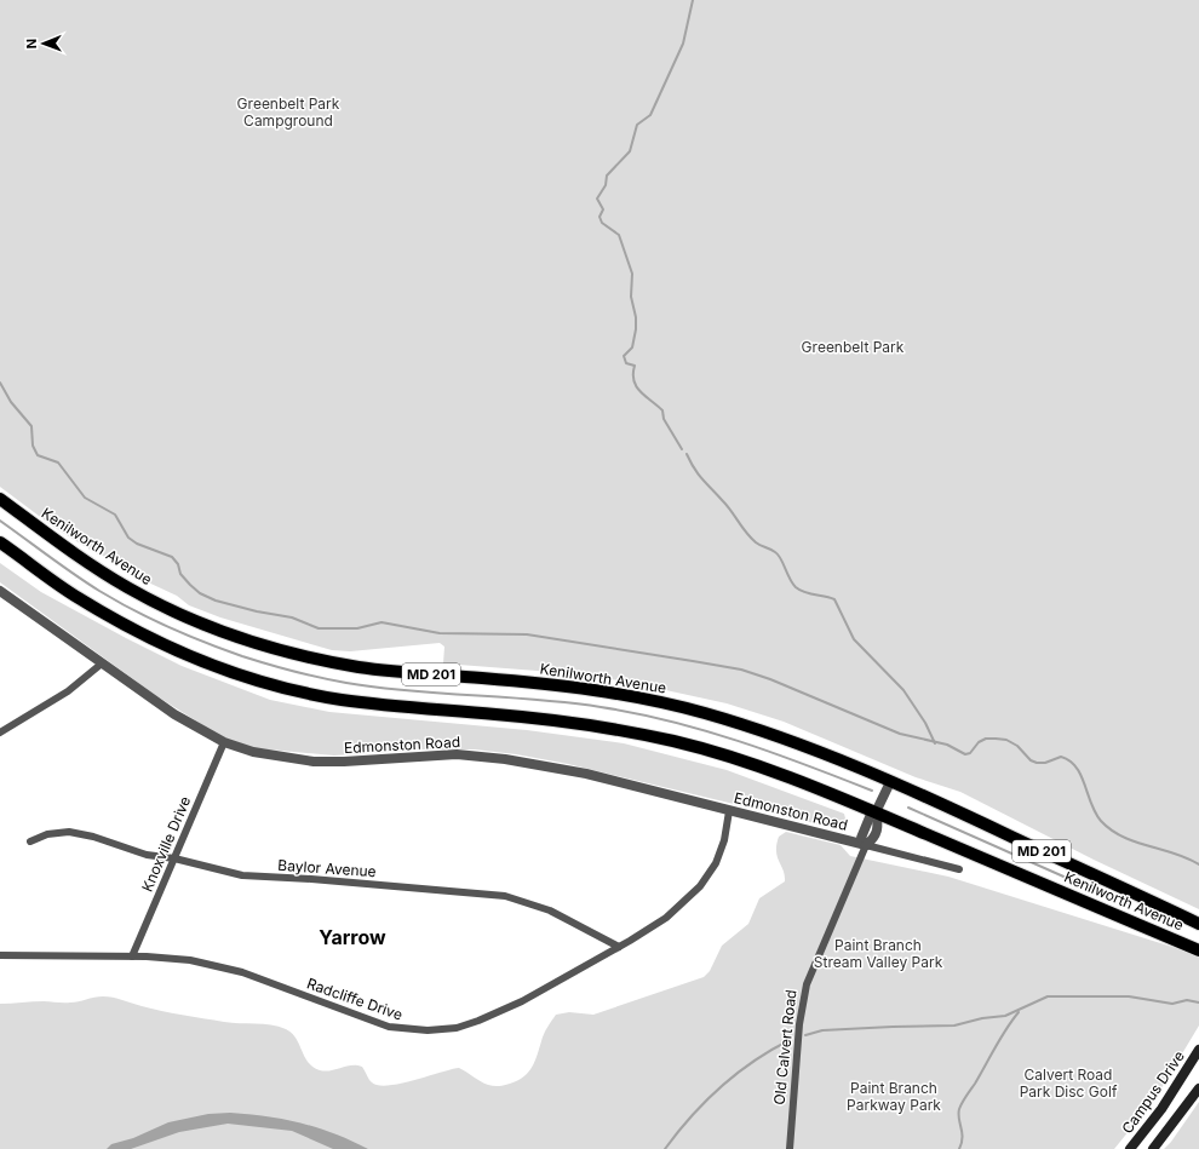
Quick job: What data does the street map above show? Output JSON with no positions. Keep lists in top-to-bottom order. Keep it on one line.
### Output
{"streets":{"main road":["Kenilworth Avenue","MD 201","Campus Drive"],"street":["Edmonston Road","Knoxville Drive","Baylor Avenue","Radcliffe Drive","Old Calvert Road"]},"crossings":[["Kenilworth Avenue","Old Calvert Road"],["Edmonston Road","Knoxville Drive"],["Edmonston Road","Radcliffe Drive"],["Edmonston Road","Old Calvert Road"],["Knoxville Drive","Baylor Avenue"],["Knoxville Drive","Radcliffe Drive"],["Baylor Avenue","Radcliffe Drive"]],"districts":["Yarrow"],"parks":["Greenbelt Park Campground","Greenbelt Park","Paint Branch Stream Valley Park","Calvert Road Park Disc Golf","Paint Branch Parkway Park"],"north":"left"}
